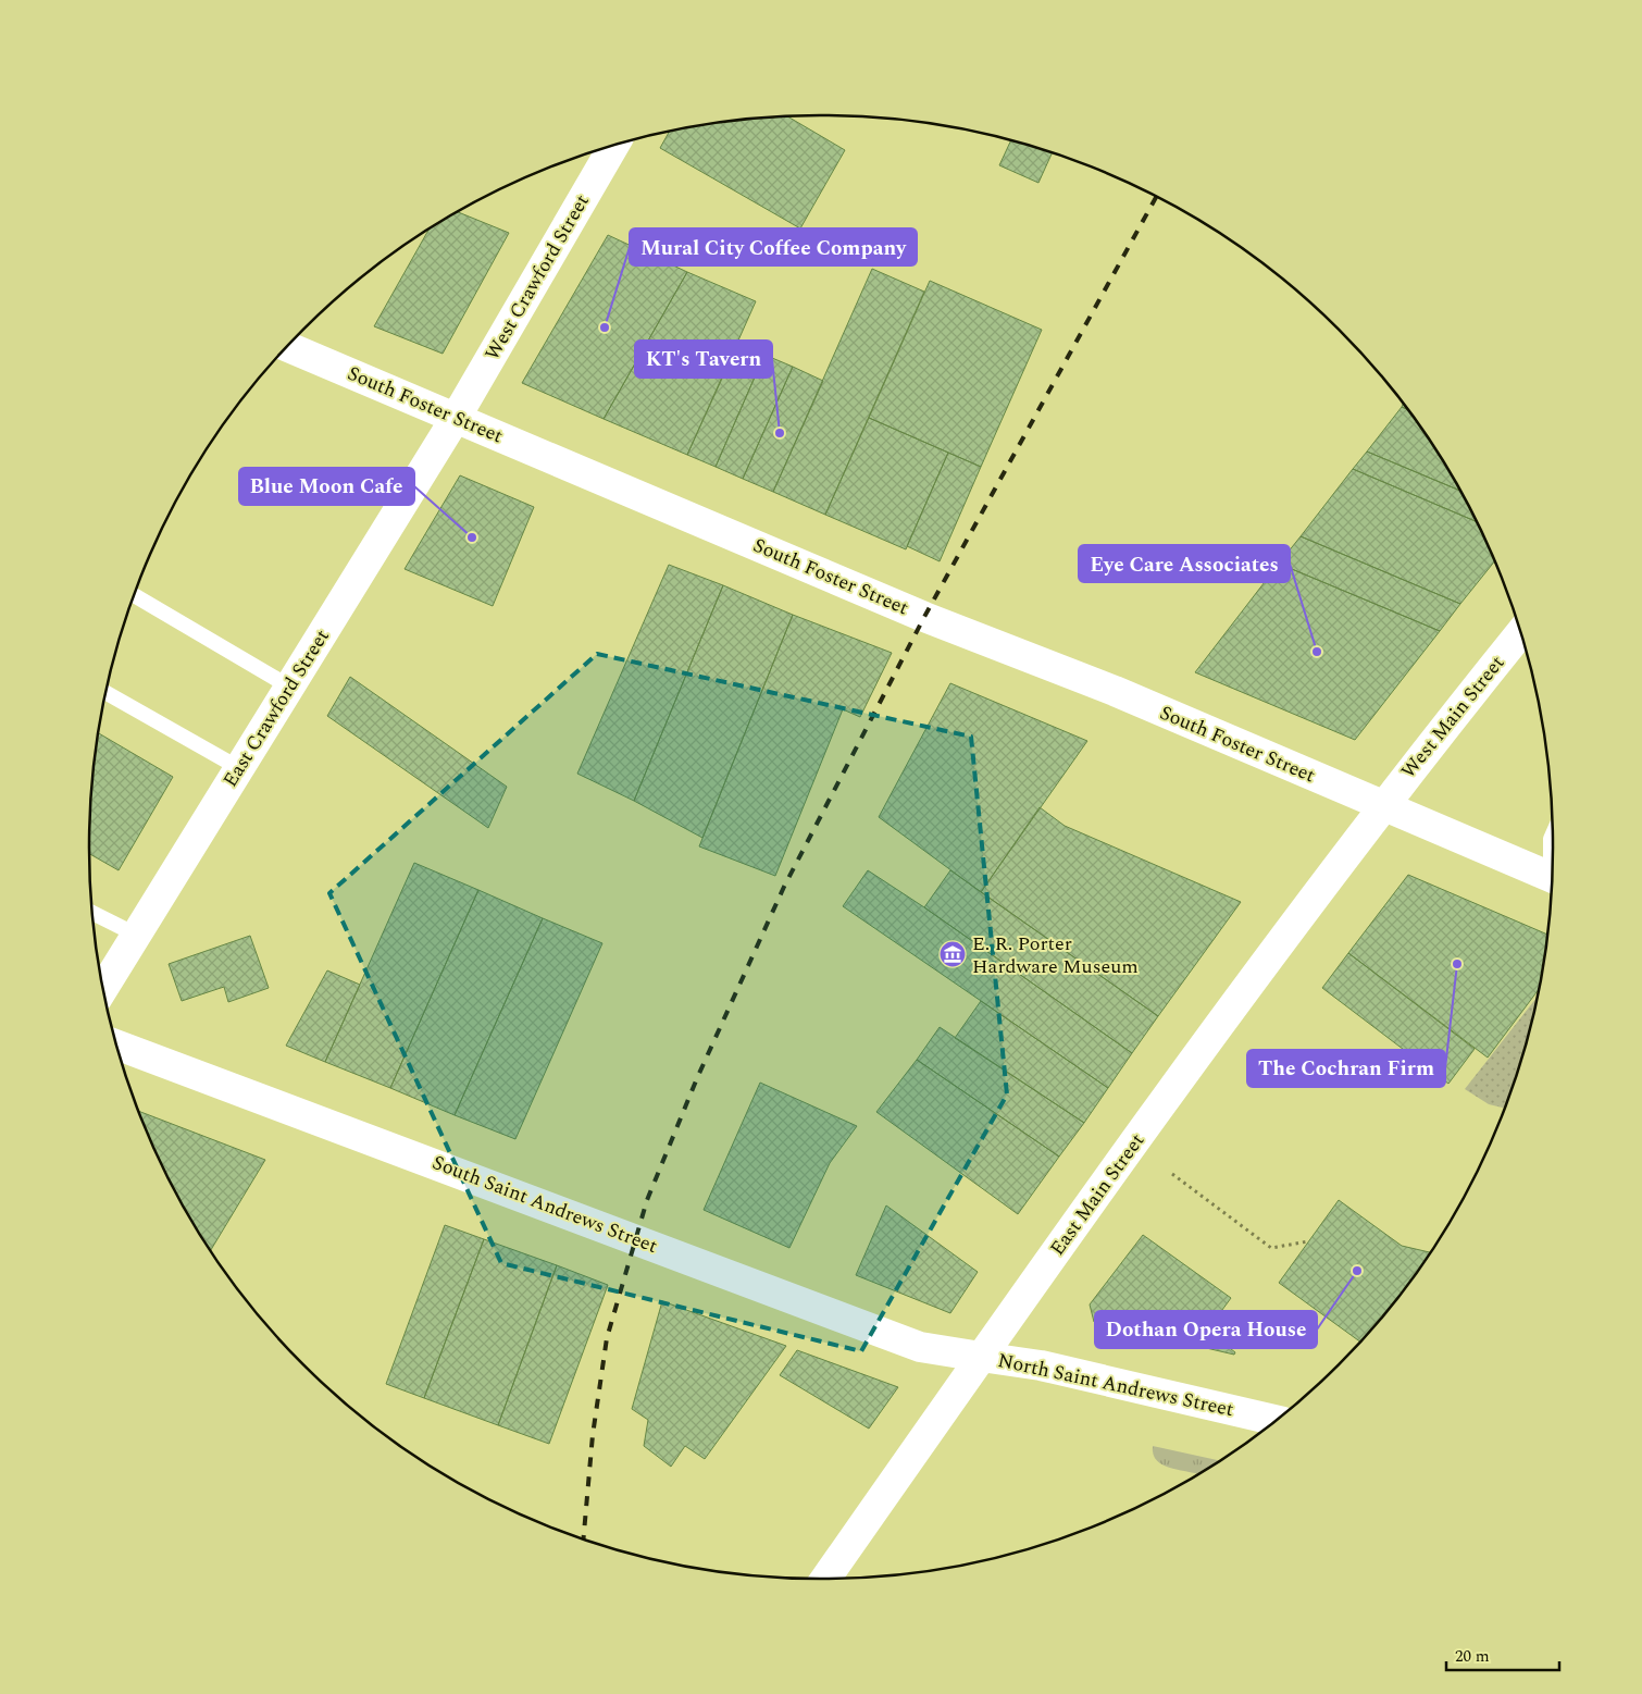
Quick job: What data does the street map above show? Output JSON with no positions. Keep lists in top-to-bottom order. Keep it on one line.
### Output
{"streets":{"street":["West Crawford Street","South Foster Street","East Crawford Street","West Main Street","East Main Street","South Saint Andrews Street","North Saint Andrews Street"]},"crossings":[["West Crawford Street","South Foster Street"],["West Crawford Street","East Crawford Street"],["South Foster Street","East Crawford Street"],["South Foster Street","West Main Street"],["South Foster Street","East Main Street"],["West Main Street","East Main Street"],["East Main Street","South Saint Andrews Street"],["East Main Street","North Saint Andrews Street"],["South Saint Andrews Street","North Saint Andrews Street"]],"places":{"other":["Mural City Coffee Company","KT's Tavern","Blue Moon Cafe","Eye Care Associates","The Cochran Firm","Dothan Opera House"],"museum":["E. R. Porter Hardware Museum"]},"scale_bar":"20 m"}
